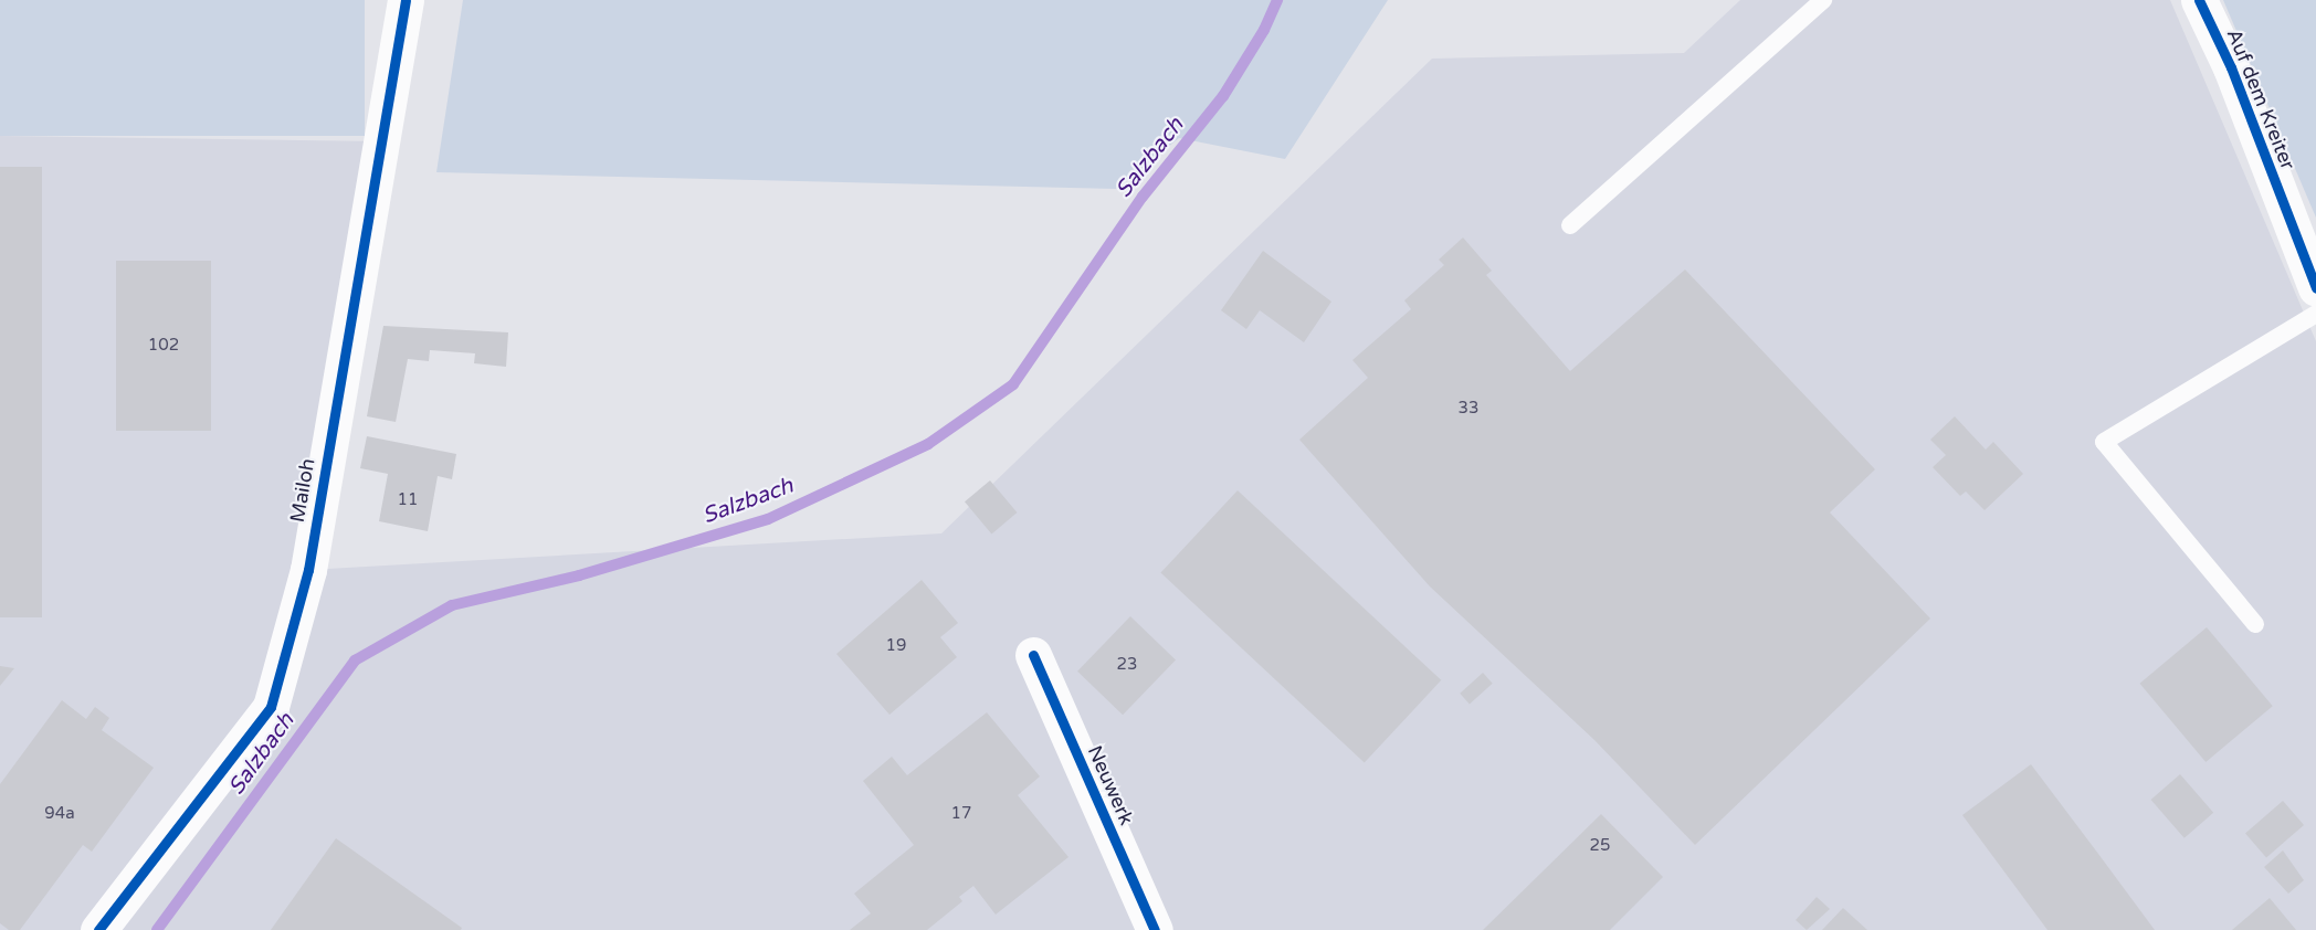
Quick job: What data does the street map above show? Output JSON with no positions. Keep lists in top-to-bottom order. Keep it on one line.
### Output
{"streets":{"street":["Auf dem Kreiter","Mailoh","Neuwerk"]},"water":["Salzbach"],"house_numbers":["102","33","11","19","23","94a","17","25"]}
